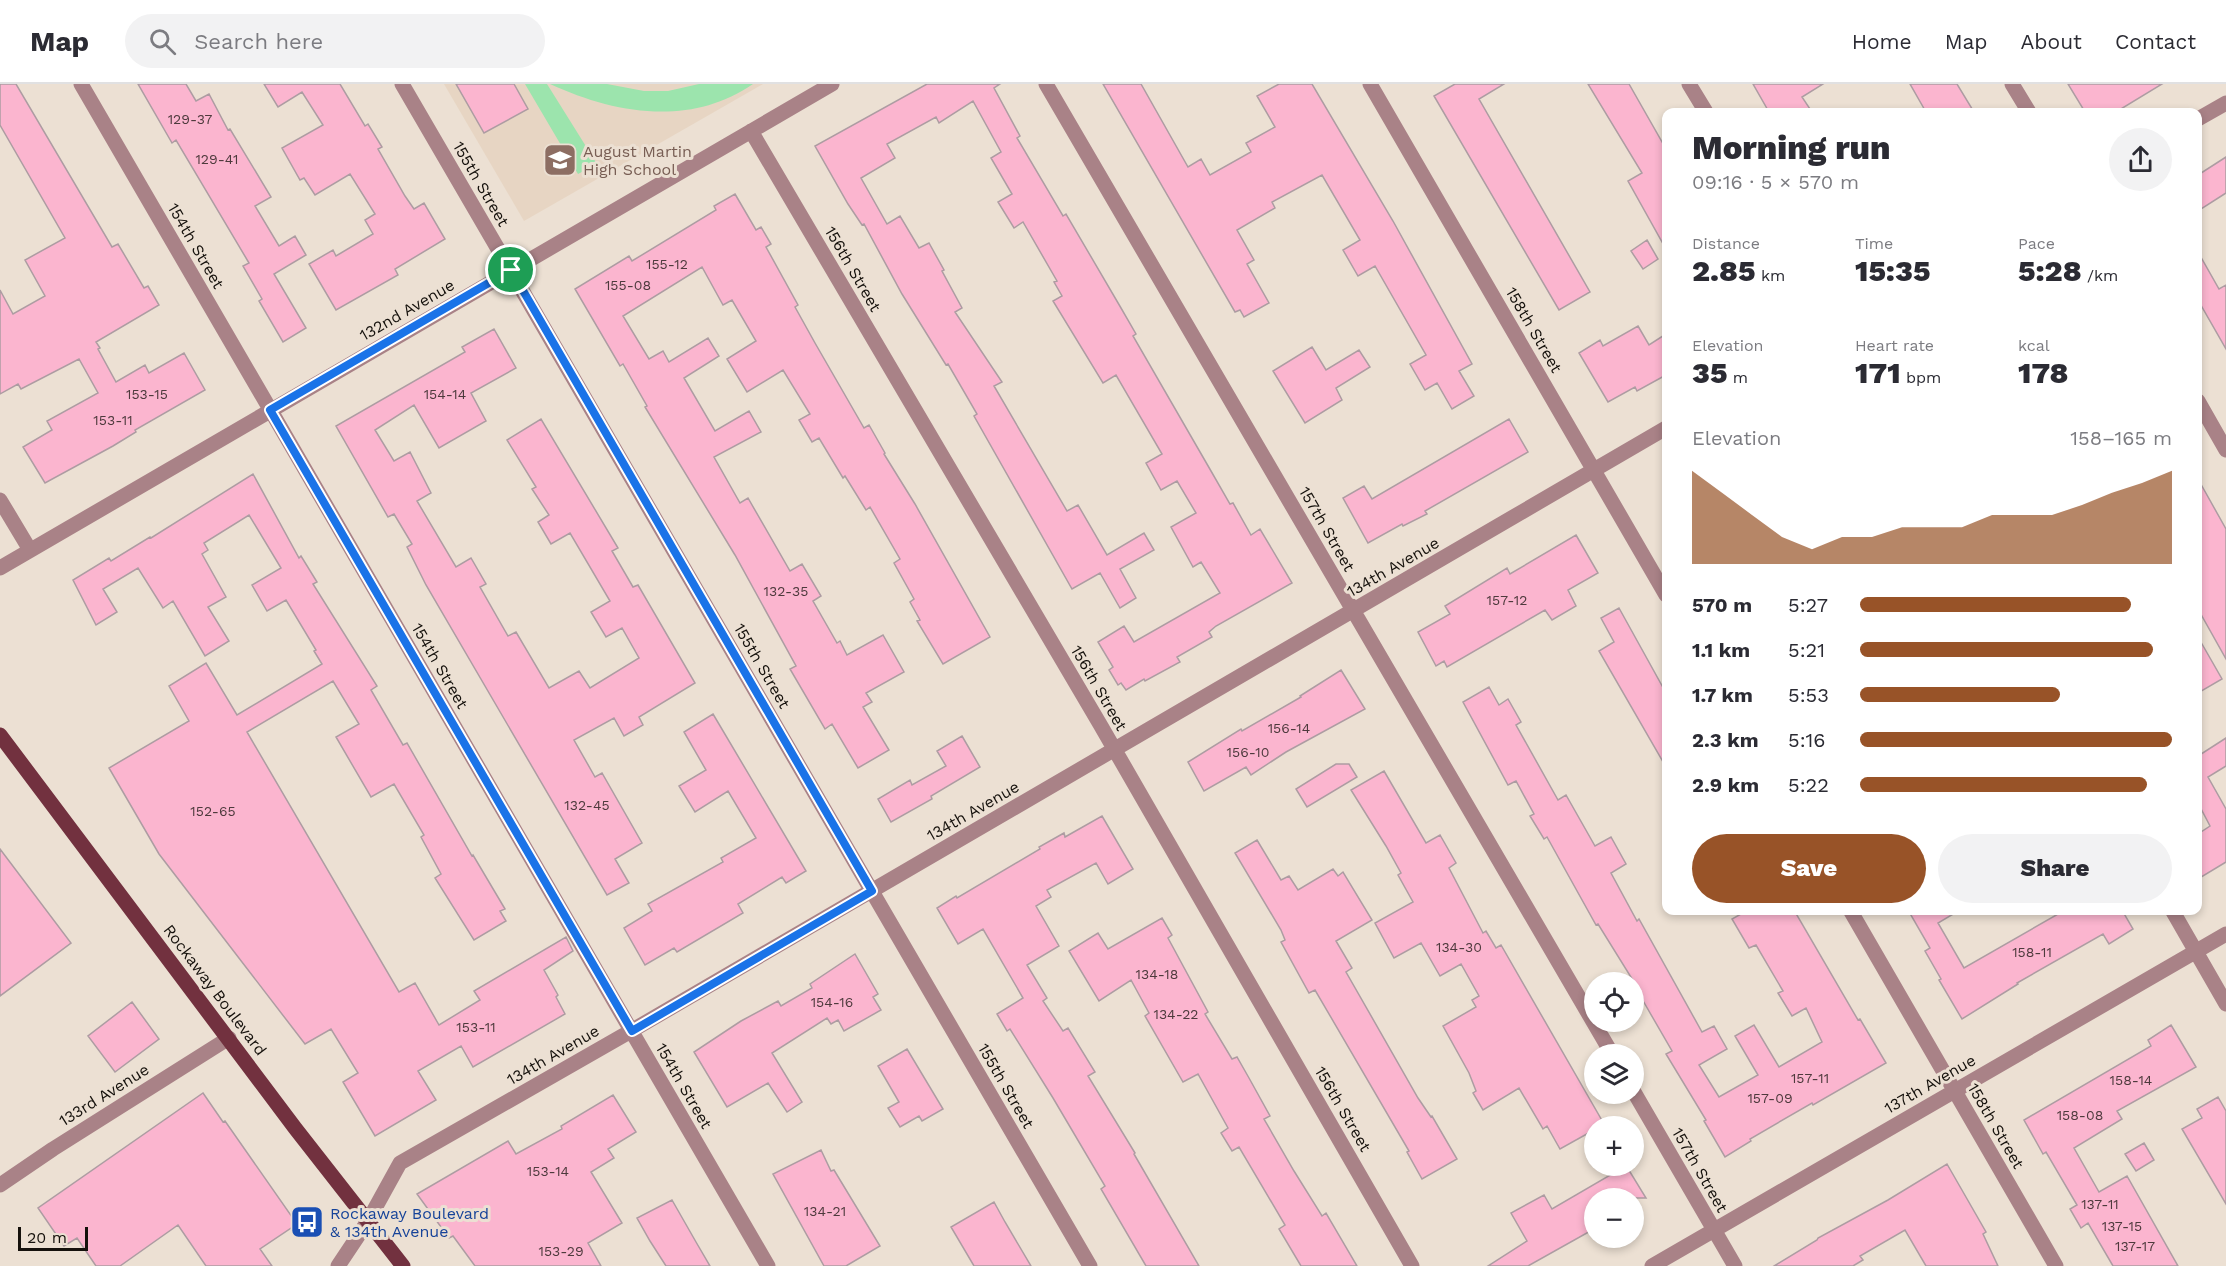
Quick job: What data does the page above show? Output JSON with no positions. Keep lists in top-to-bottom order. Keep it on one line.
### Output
{"streets":{"main road":["Rockaway Boulevard"],"street":["155th Street","154th Street","156th Street","132nd Avenue","158th Street","157th Street","134th Avenue","137th Avenue","133rd Avenue"]},"crossings":[["155th Street","132nd Avenue"],["155th Street","134th Avenue"],["154th Street","132nd Avenue"],["154th Street","134th Avenue"],["156th Street","132nd Avenue"],["156th Street","134th Avenue"],["158th Street","134th Avenue"],["158th Street","137th Avenue"],["157th Street","134th Avenue"],["157th Street","137th Avenue"],["134th Avenue","Rockaway Boulevard"],["Rockaway Boulevard","133rd Avenue"]],"places":{"school or university":["August Martin High School"],"bus stop":["Rockaway Boulevard & 134th Avenue"]},"house_numbers":["129-37","129-41","155-12","155-08","153-15","154-14","153-11","132-35","157-12","156-14","156-10","132-45","152-65","134-30","158-11","134-18","154-16","134-22","153-11","157-11","158-14","157-09","158-08","153-14","137-11","134-21","137-15","137-17","153-29"],"scale_bar":"20 m","page":{"header":"Map","search":"Search here","nav":["Home","Map","About","Contact"],"heading":["Morning run","09:16 · 5 × 570 m"],"stats":[["Distance","2.85 km"],["Time","15:35"],["Pace","5:28 /km"],["Elevation","35 m"],["Heart rate","171 bpm"],["kcal","178"]],"chart":["Elevation","158–165 m"],"list":[{"name":"570 m","note":"5:27"},{"name":"1.1 km","note":"5:21"},{"name":"1.7 km","note":"5:53"},{"name":"2.3 km","note":"5:16"},{"name":"2.9 km","note":"5:22"}],"buttons":["Save","Share"],"map_buttons":["+","−"],"scale":"20 m"}}
